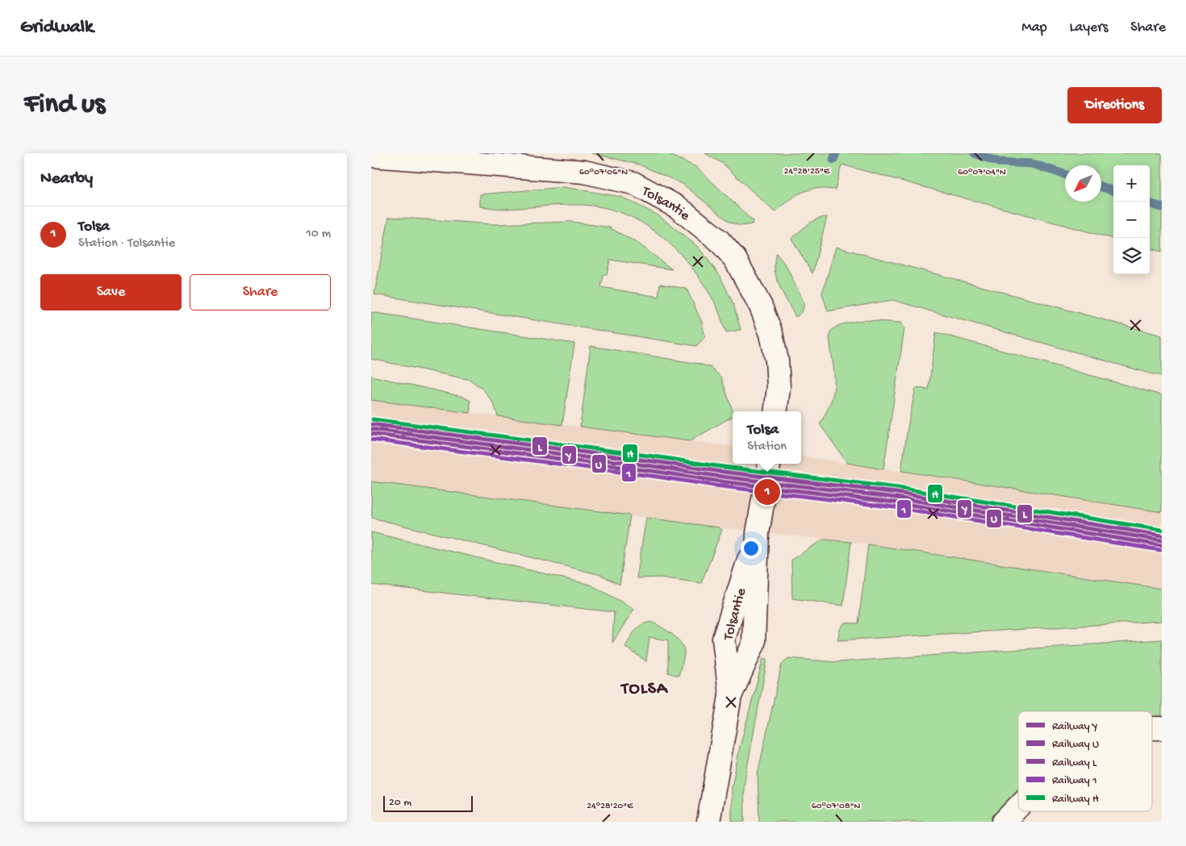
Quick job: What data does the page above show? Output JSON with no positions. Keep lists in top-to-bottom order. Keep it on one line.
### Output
{"streets":{"street":["Tolsantie"]},"districts":["TOLSA"],"lines":["rail line H","rail line L","rail line Y","rail line U","rail line 1"],"legend":["Railway Y","Railway U","Railway L","Railway 1","Railway H"],"scale_bar":"20 m","north":"bottom left","page":{"header":"Gridwalk","nav":["Map","Layers","Share"],"buttons":["Directions",["Save","Share"]],"title":"Find us","heading":"Nearby","map_buttons":["+","−"],"list":[{"mark":"1","name":"Tolsa","note":"Station · Tolsantie","value":"10 m"}],"popup":["Tolsa","Station"],"pins":"1","scale":"20 m"},"coordinates":["24°28'25\"E","60°07'06\"N","60°07'04\"N","60°07'08\"N","24°28'20\"E"]}
